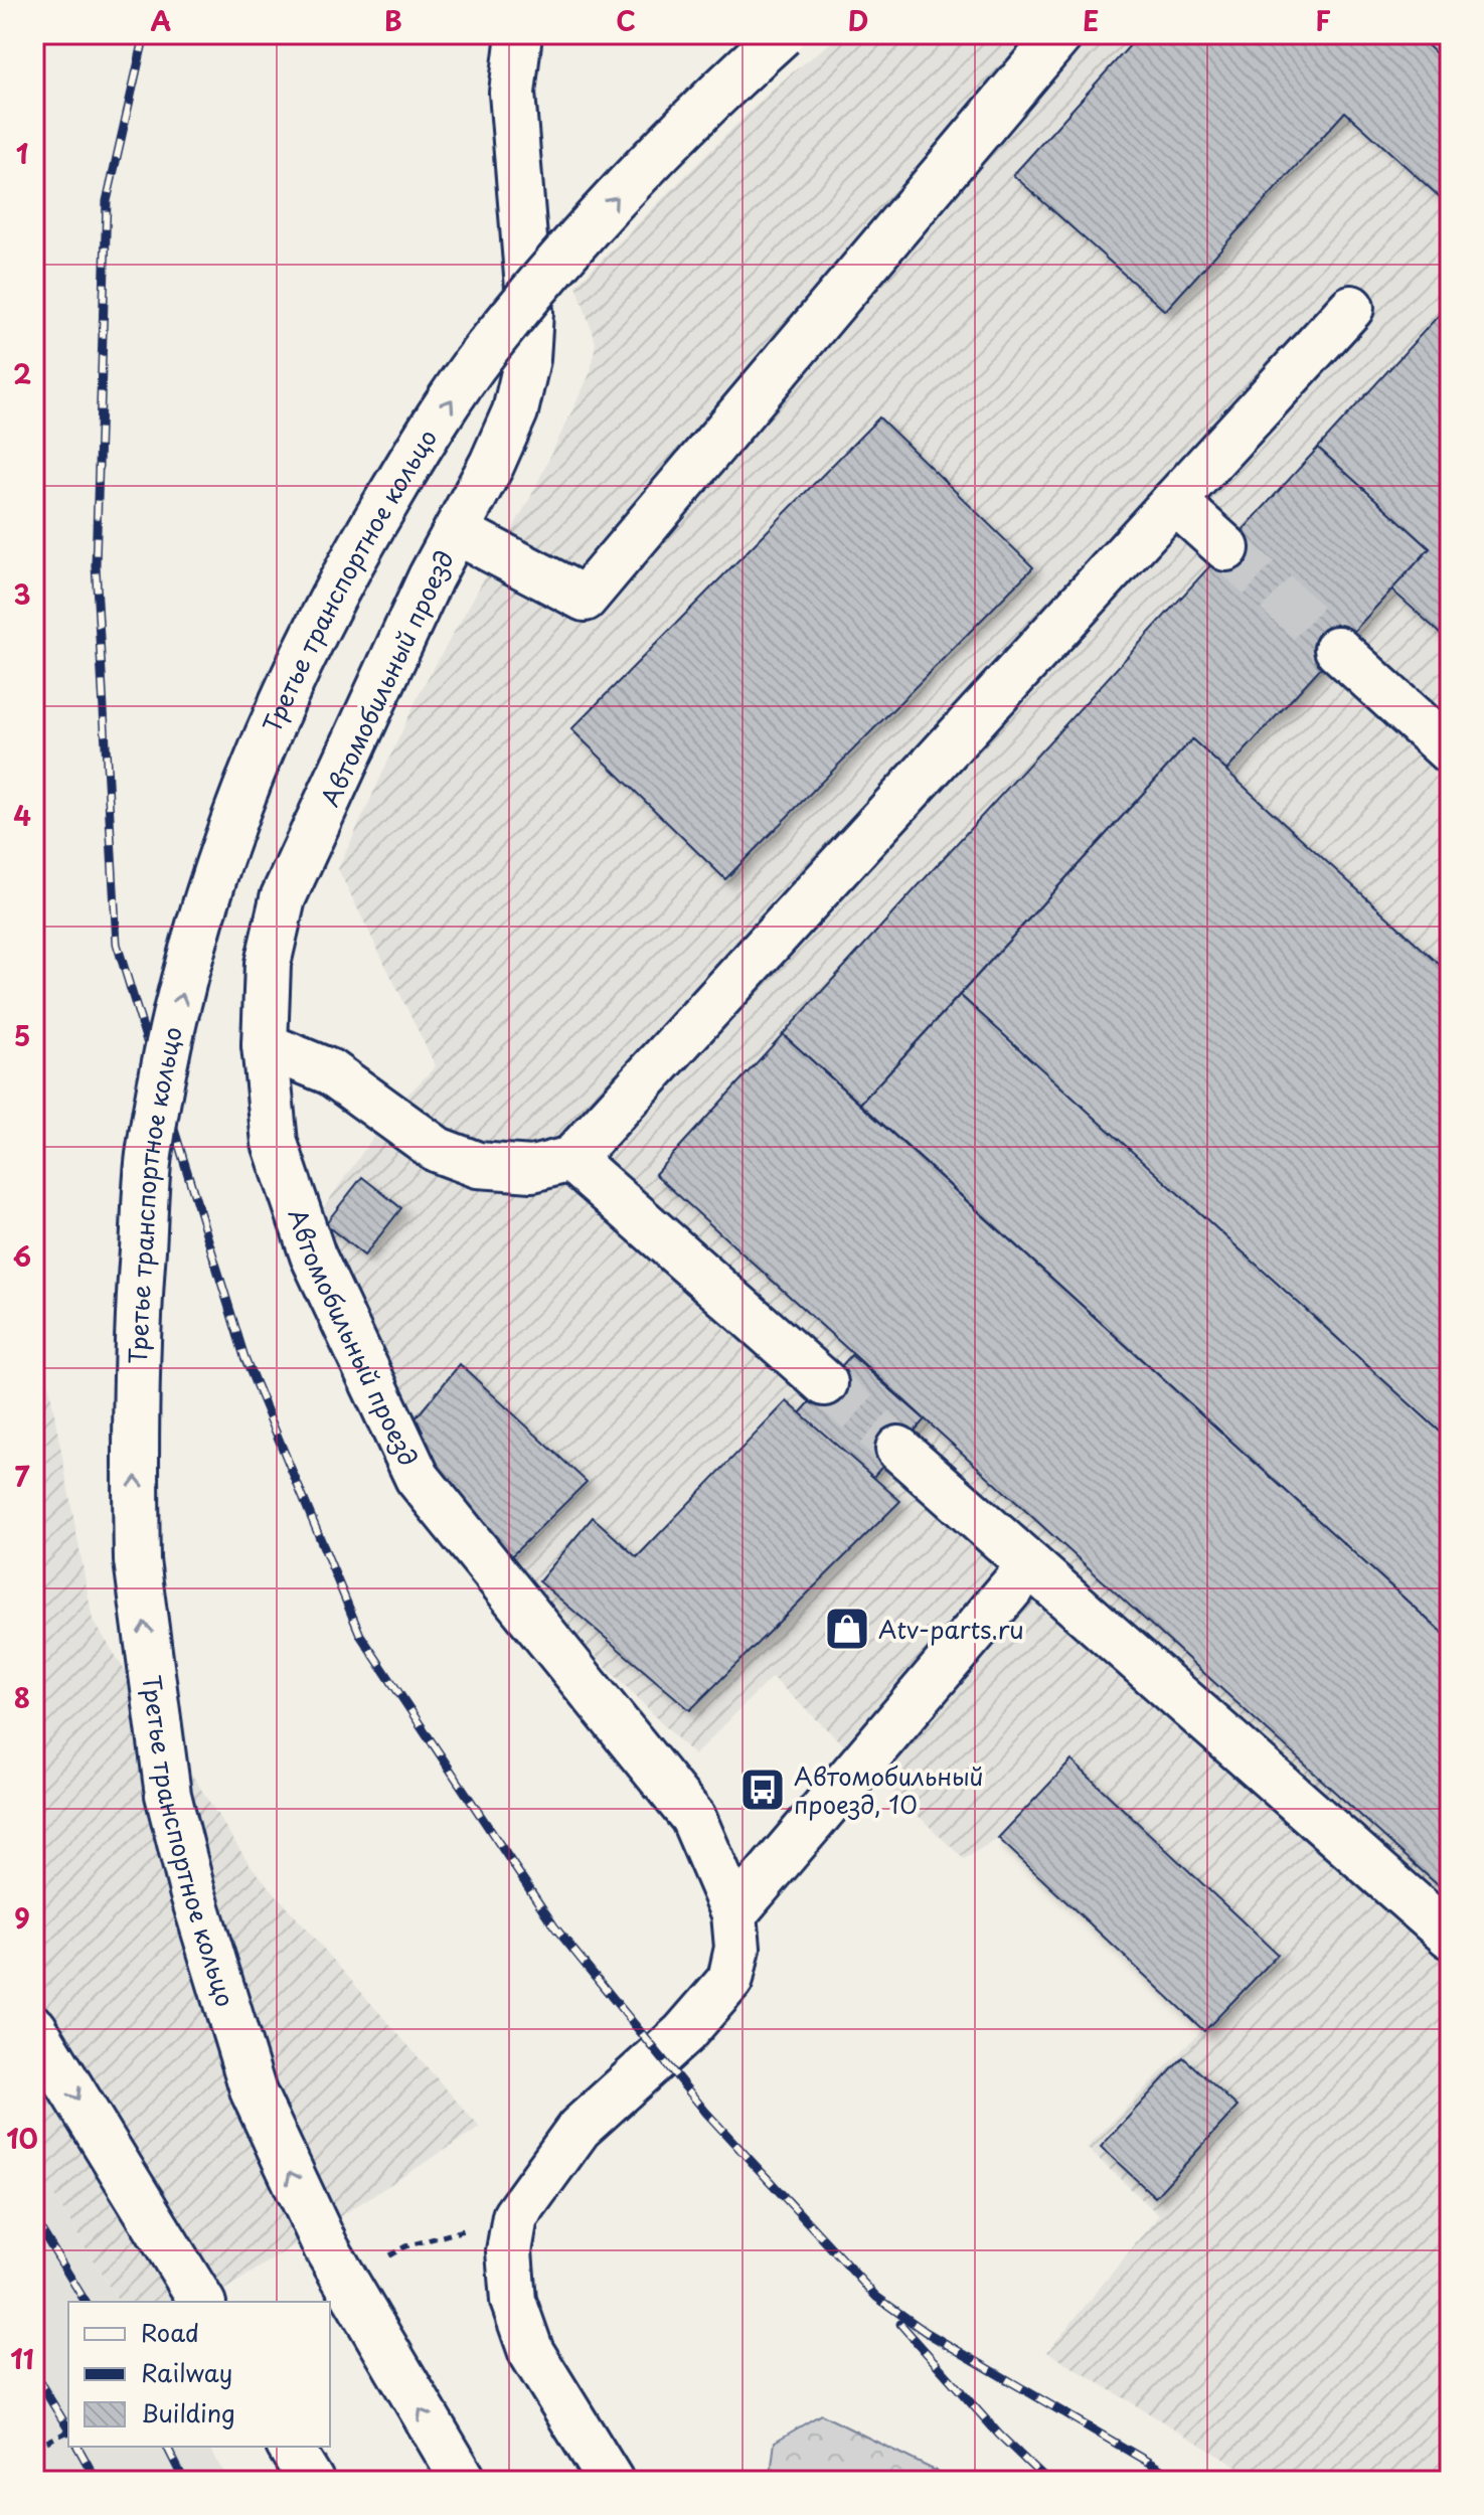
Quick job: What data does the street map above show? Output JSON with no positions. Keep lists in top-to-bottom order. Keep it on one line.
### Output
{"streets":{"main road":["Третье транспортное кольцо","Автомобильный проезд"]},"one_way":["Третье транспортное кольцо"],"places":{"shop":["Atv-parts.ru"],"bus stop":["Автомобильный проезд, 10"]},"legend":["Road","Railway","Building"],"grid":{"columns":["A","B","C","D","E","F"],"rows":["1","2","3","4","5","6","7","8","9","10","11"]}}
